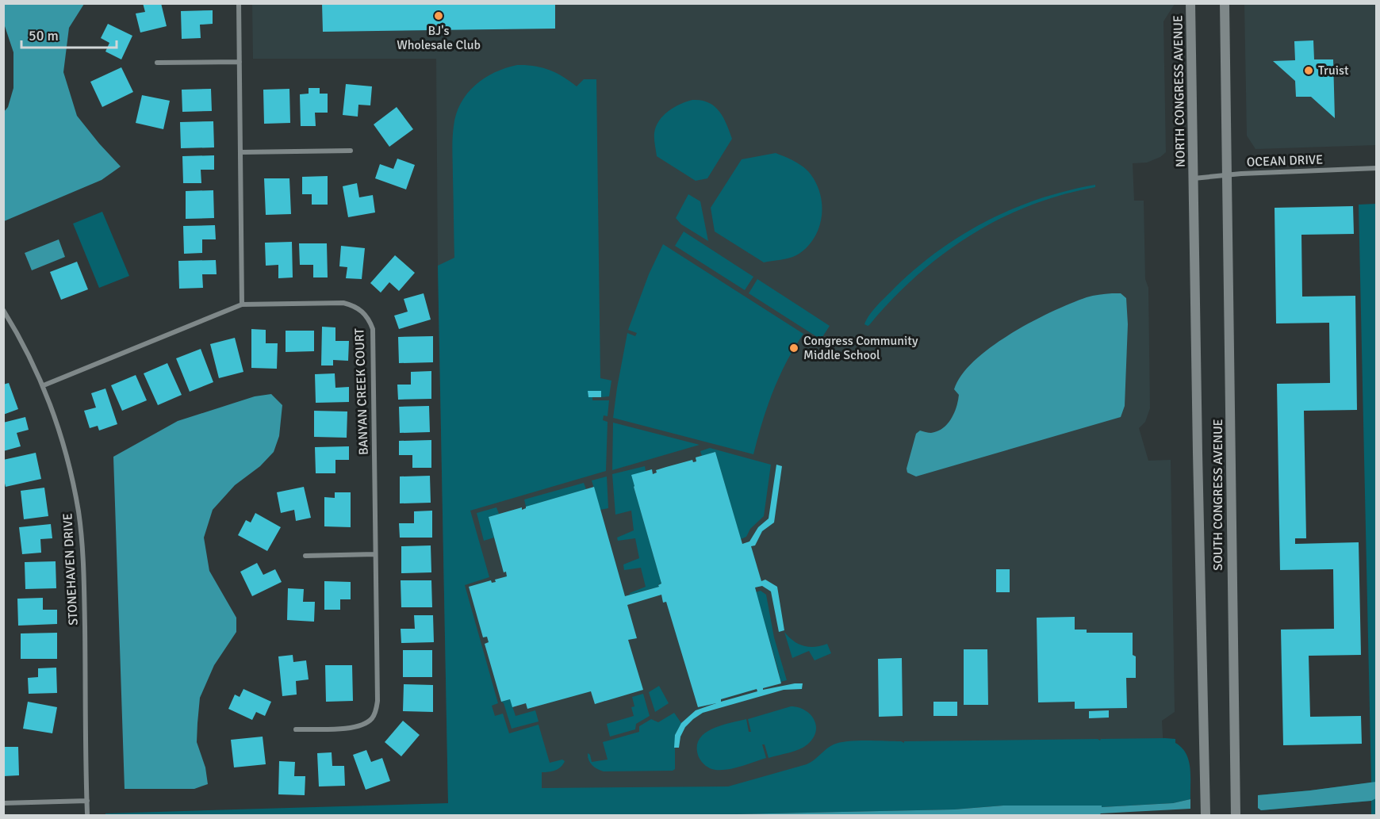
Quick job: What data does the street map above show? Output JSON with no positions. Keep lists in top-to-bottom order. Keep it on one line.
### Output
{"streets":{"main road":["NORTH CONGRESS AVENUE","SOUTH CONGRESS AVENUE"],"street":["OCEAN DRIVE","BANYAN CREEK COURT","STONEHAVEN DRIVE"]},"crossings":[["NORTH CONGRESS AVENUE","OCEAN DRIVE"],["NORTH CONGRESS AVENUE","SOUTH CONGRESS AVENUE"],["OCEAN DRIVE","SOUTH CONGRESS AVENUE"],["BANYAN CREEK COURT","STONEHAVEN DRIVE"]],"places":["BJ's Wholesale Club","Truist","Congress Community Middle School"],"scale_bar":"50 m"}
